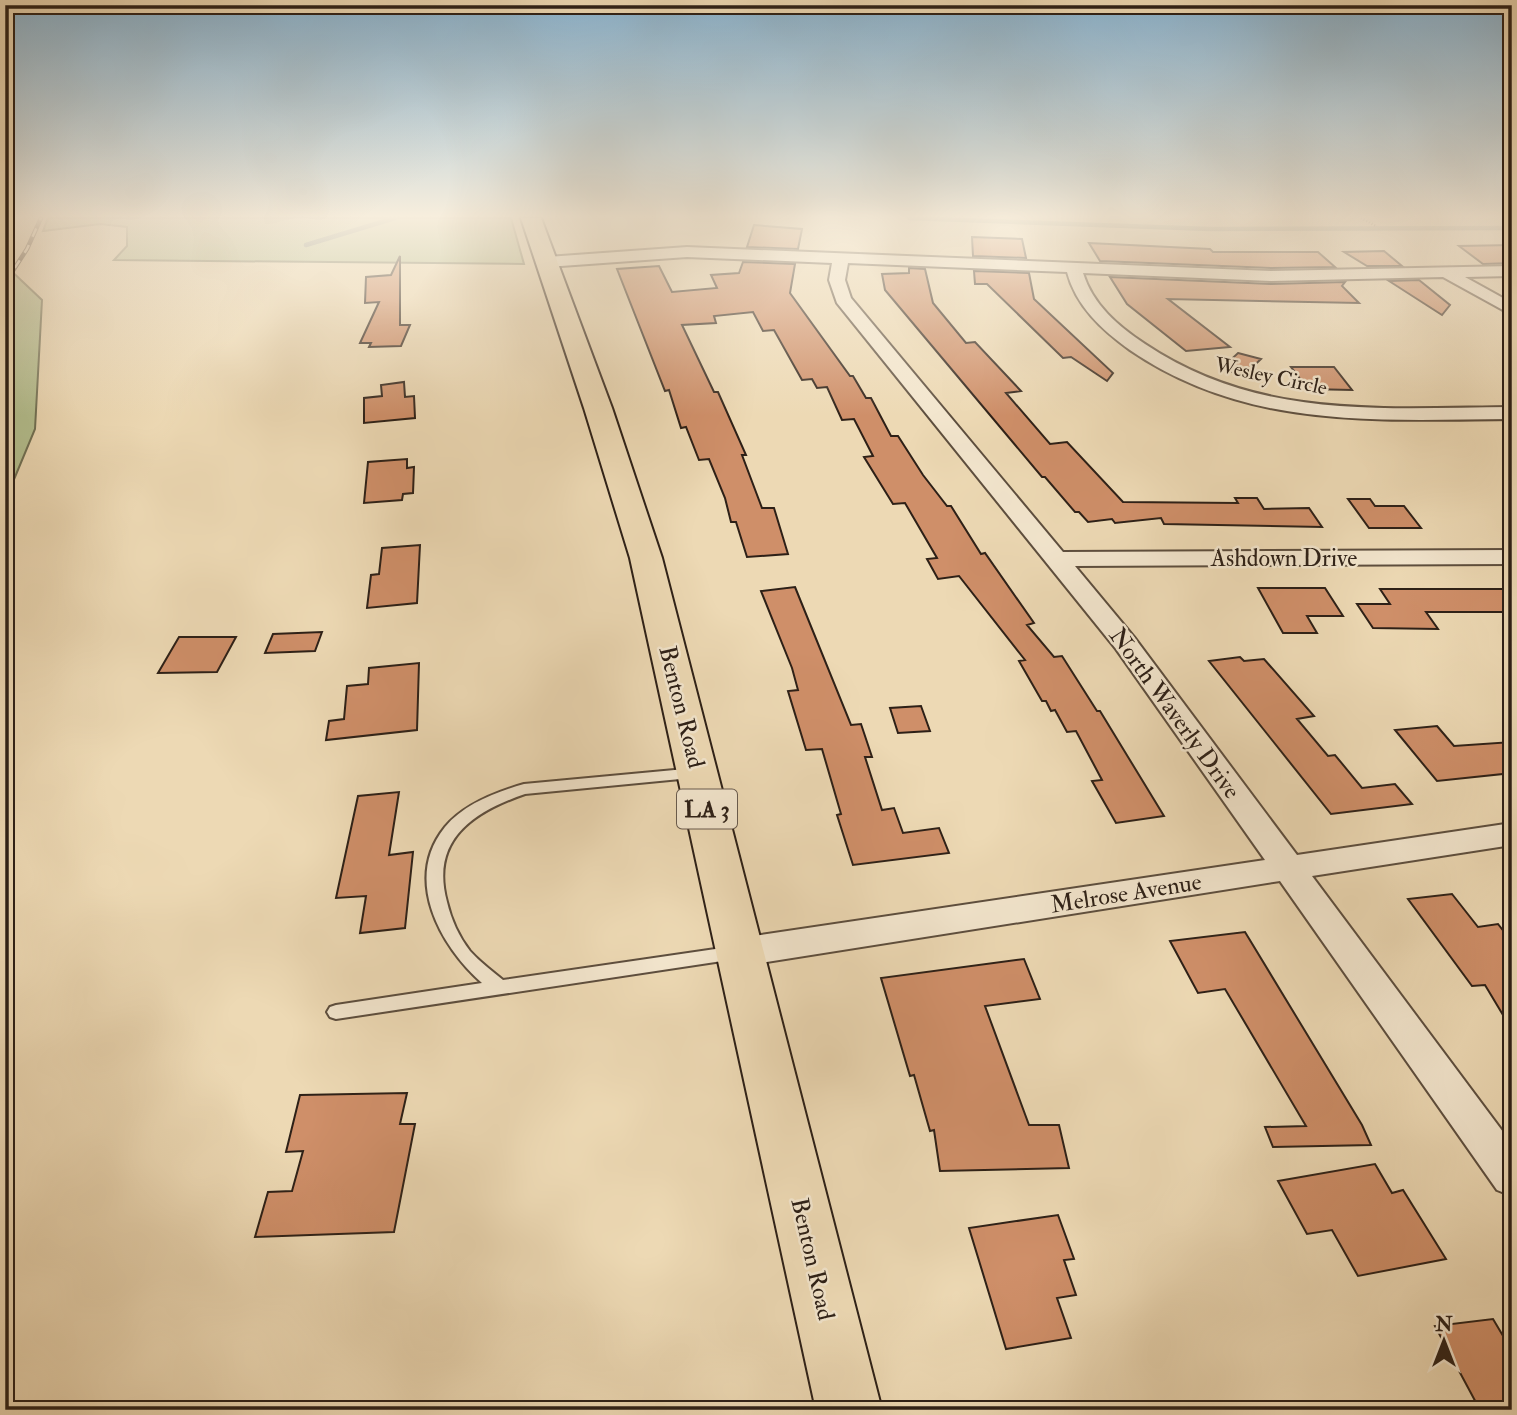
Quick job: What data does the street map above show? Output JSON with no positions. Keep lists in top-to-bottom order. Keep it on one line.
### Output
{"streets":{"main road":["Benton Road","LA 3"],"street":["Wesley Circle","Ashdown Drive","North Waverly Drive","Melrose Avenue"]},"crossings":[["Ashdown Drive","North Waverly Drive"],["Benton Road","Melrose Avenue"],["North Waverly Drive","Melrose Avenue"]],"north":"top"}
